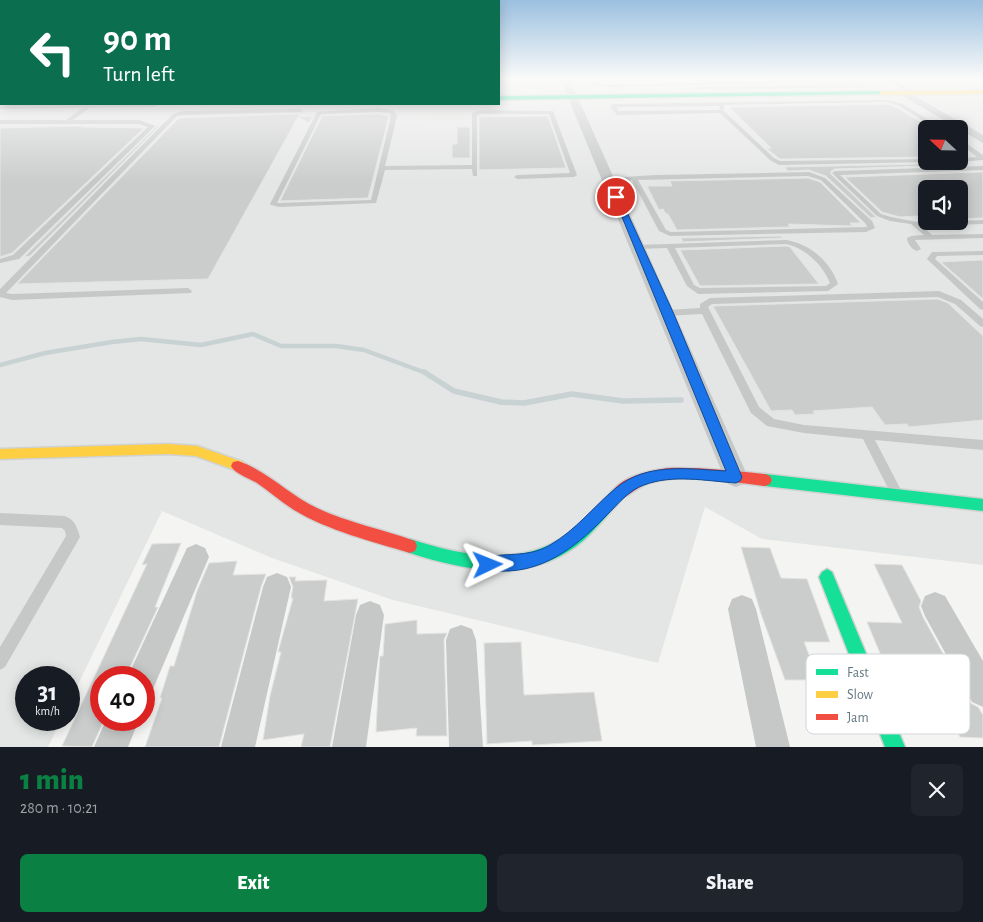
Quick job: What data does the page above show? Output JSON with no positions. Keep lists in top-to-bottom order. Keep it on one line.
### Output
{"legend":["Fast","Slow","Jam"],"north":"left","page":{"turn":["90 m","Turn left"],"speed":"31 km/h","limit":"40","heading":["1 min","280 m · 10:21"],"buttons":["Exit","Share"]}}
